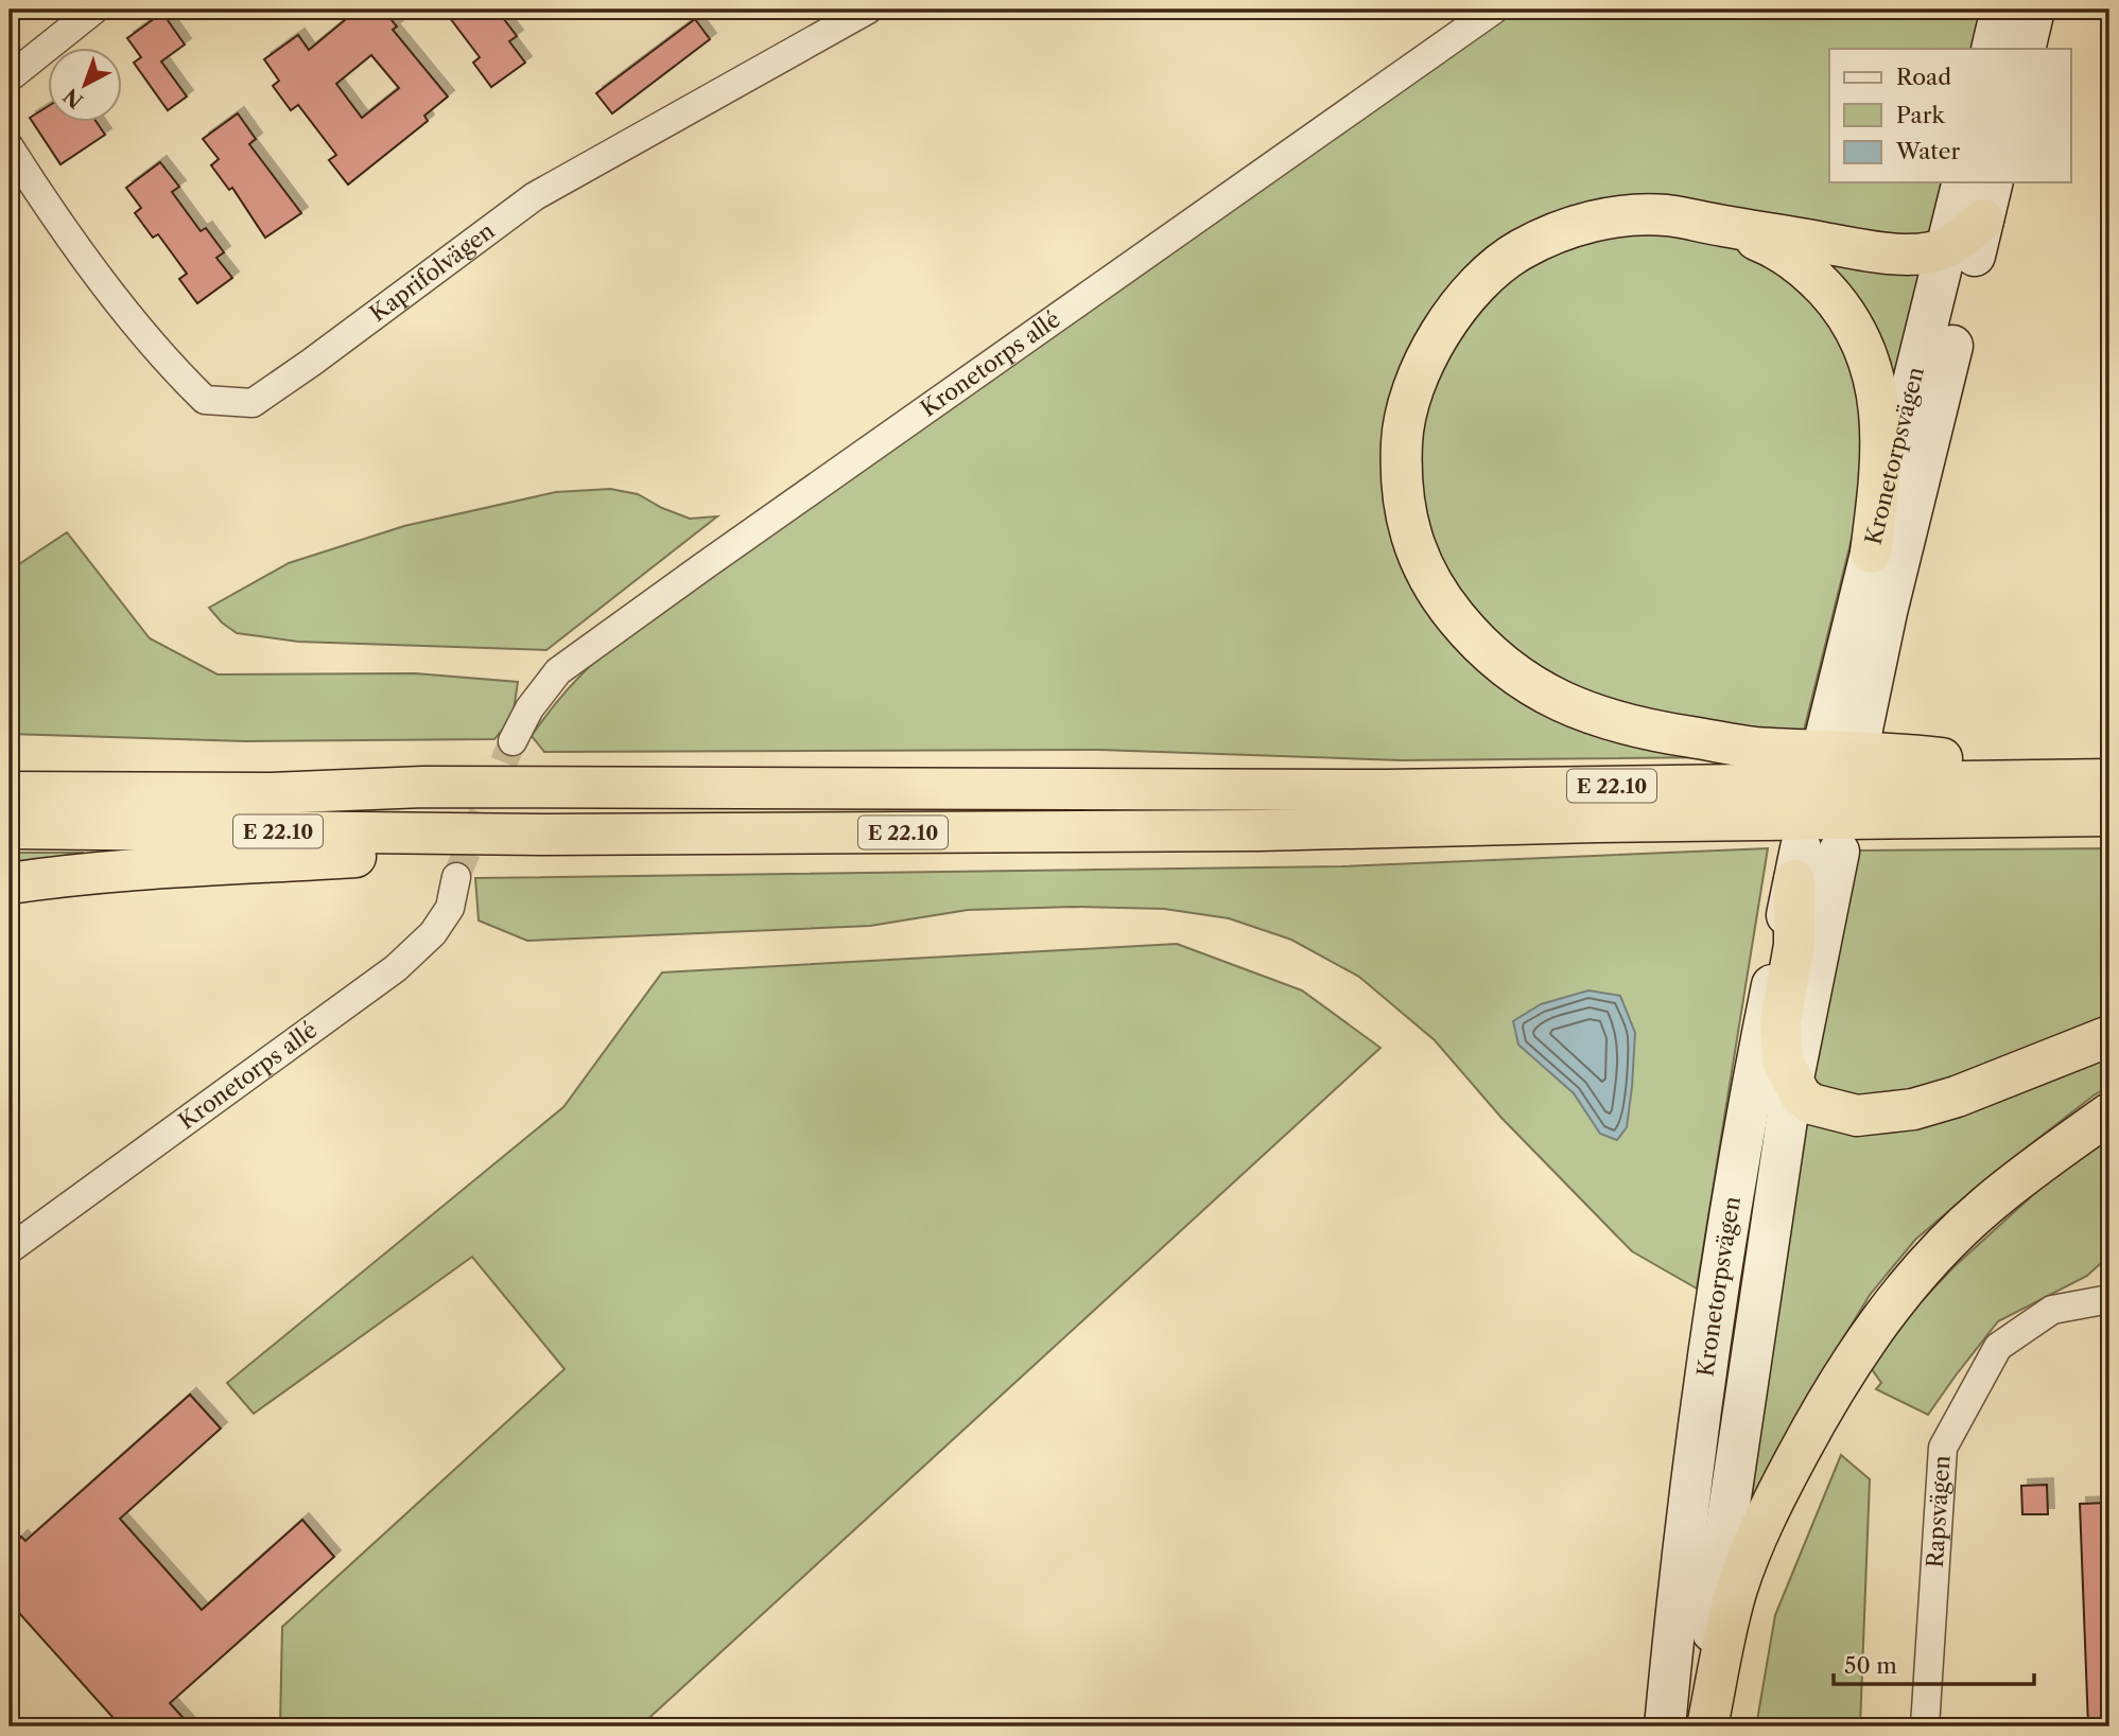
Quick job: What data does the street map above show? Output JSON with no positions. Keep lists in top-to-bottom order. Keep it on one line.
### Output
{"streets":{"highway":["E 22.10"],"main road":["Kronetorpsvägen"],"street":["Kaprifolvägen","Kronetorps allé","Rapsvägen"]},"legend":["Road","Park","Water"],"scale_bar":"50 m","north":"bottom left"}
